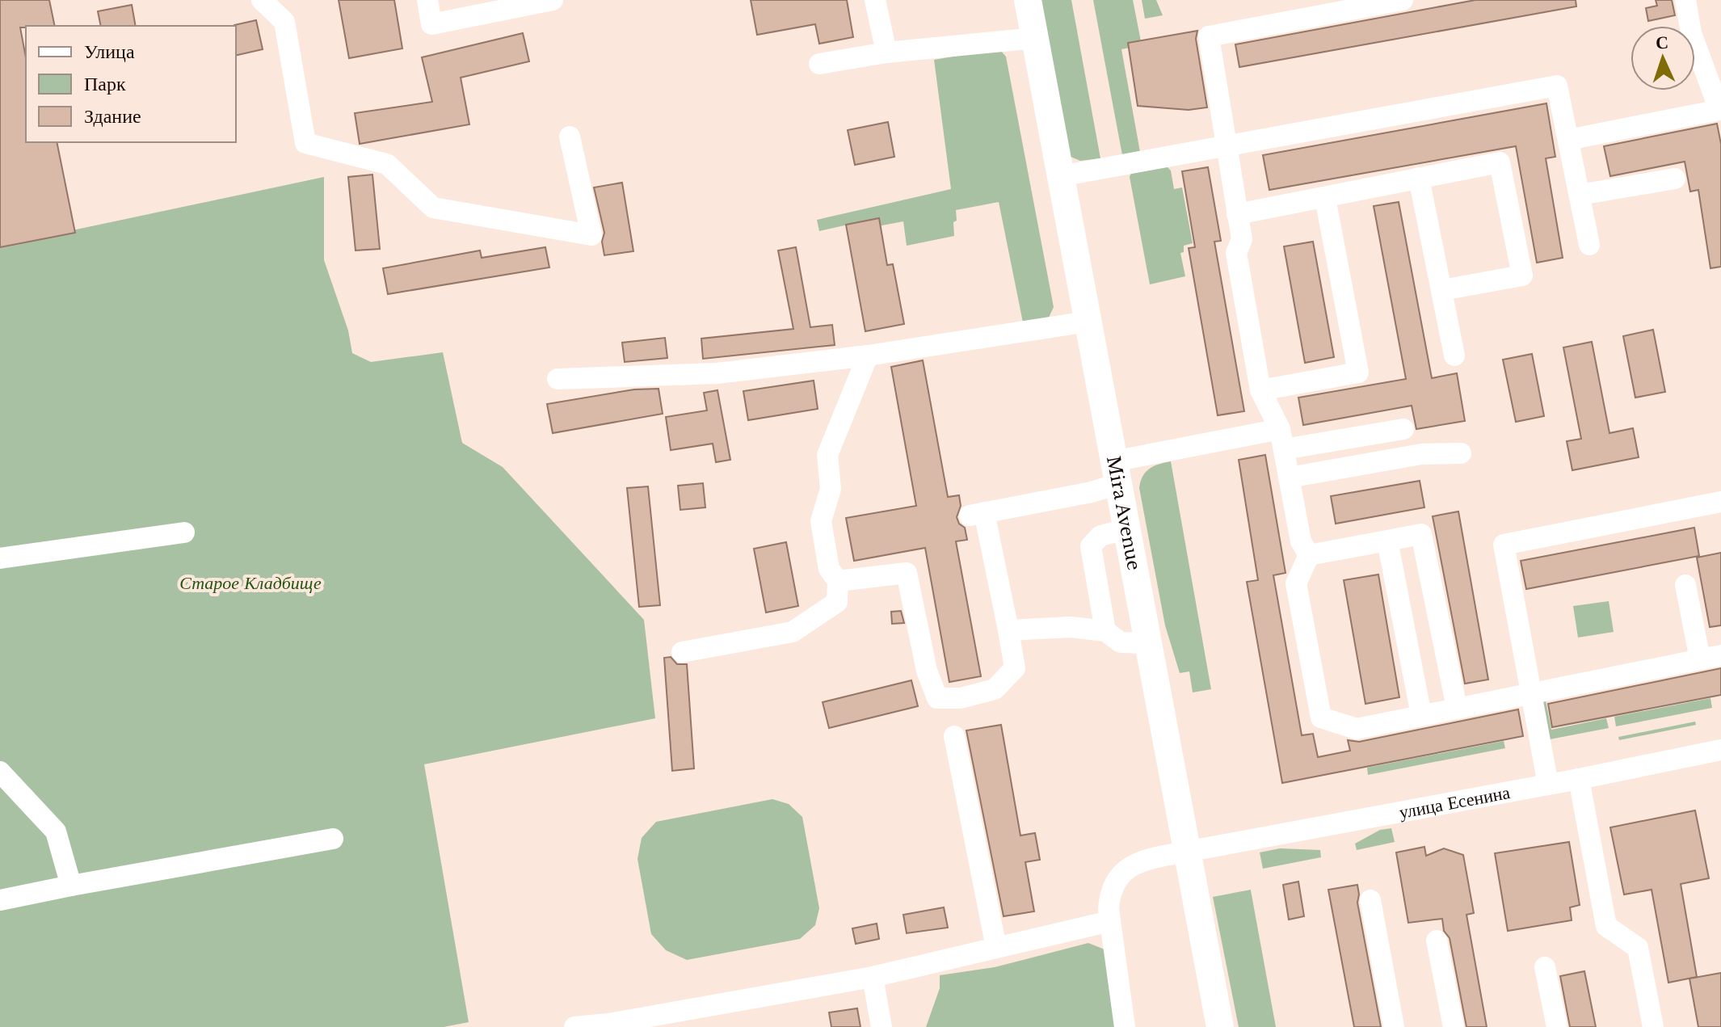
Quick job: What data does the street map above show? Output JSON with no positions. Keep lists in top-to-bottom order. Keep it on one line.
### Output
{"streets":{"main road":["Mira Avenue"],"street":["улица Есенина"]},"crossings":[["Mira Avenue","улица Есенина"]],"parks":["Старое Кладбище"],"legend":["Улица","Парк","Здание"],"north":"top"}
